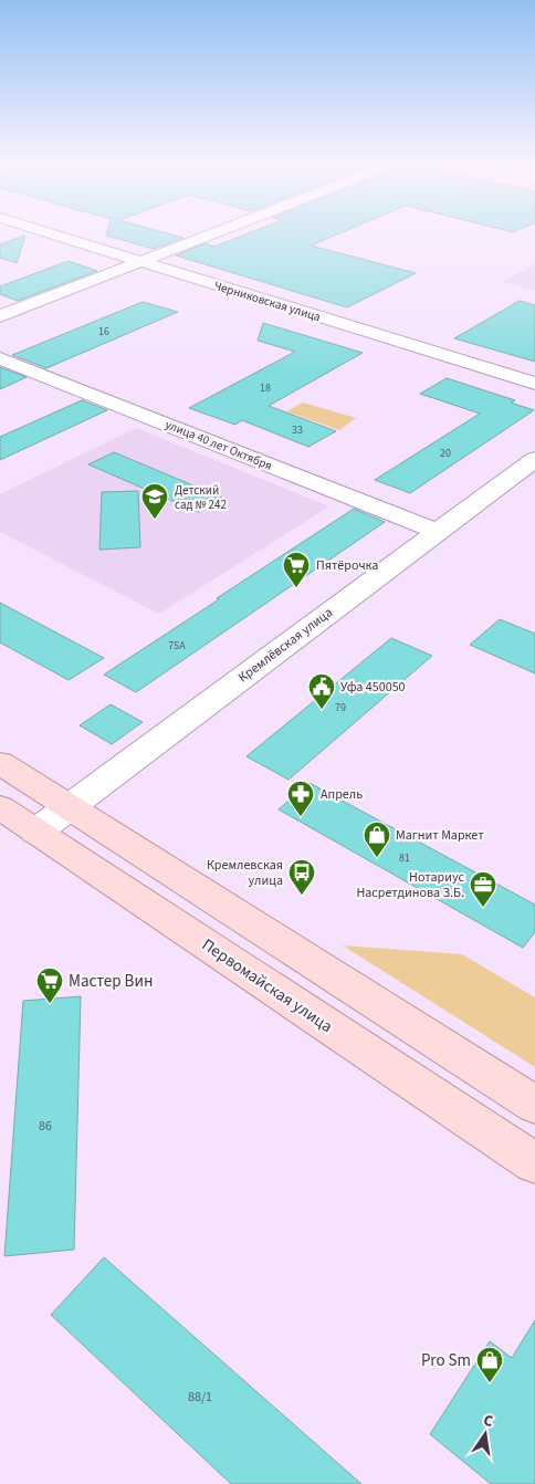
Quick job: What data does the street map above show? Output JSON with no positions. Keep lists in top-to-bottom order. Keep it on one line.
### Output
{"streets":{"main road":["Первомайская улица"],"street":["Черниковская улица","улица 40 лет Октября","Кремлёвская улица"]},"crossings":[["улица 40 лет Октября","Кремлёвская улица"],["Кремлёвская улица","Первомайская улица"]],"places":{"school or university":["Детский сад № 242"],"supermarket":["Пятёрочка","Мастер Вин"],"public building":["Уфа 450050"],"pharmacy":["Апрель"],"shop":["Магнит Маркет","Pro Sm"],"bus stop":["Кремлевская улица"],"office":["Нотариус Насретдинова З.Б."]},"house_numbers":["16","18","33","20","75А","79","81","86","88/1"],"north":"top"}
